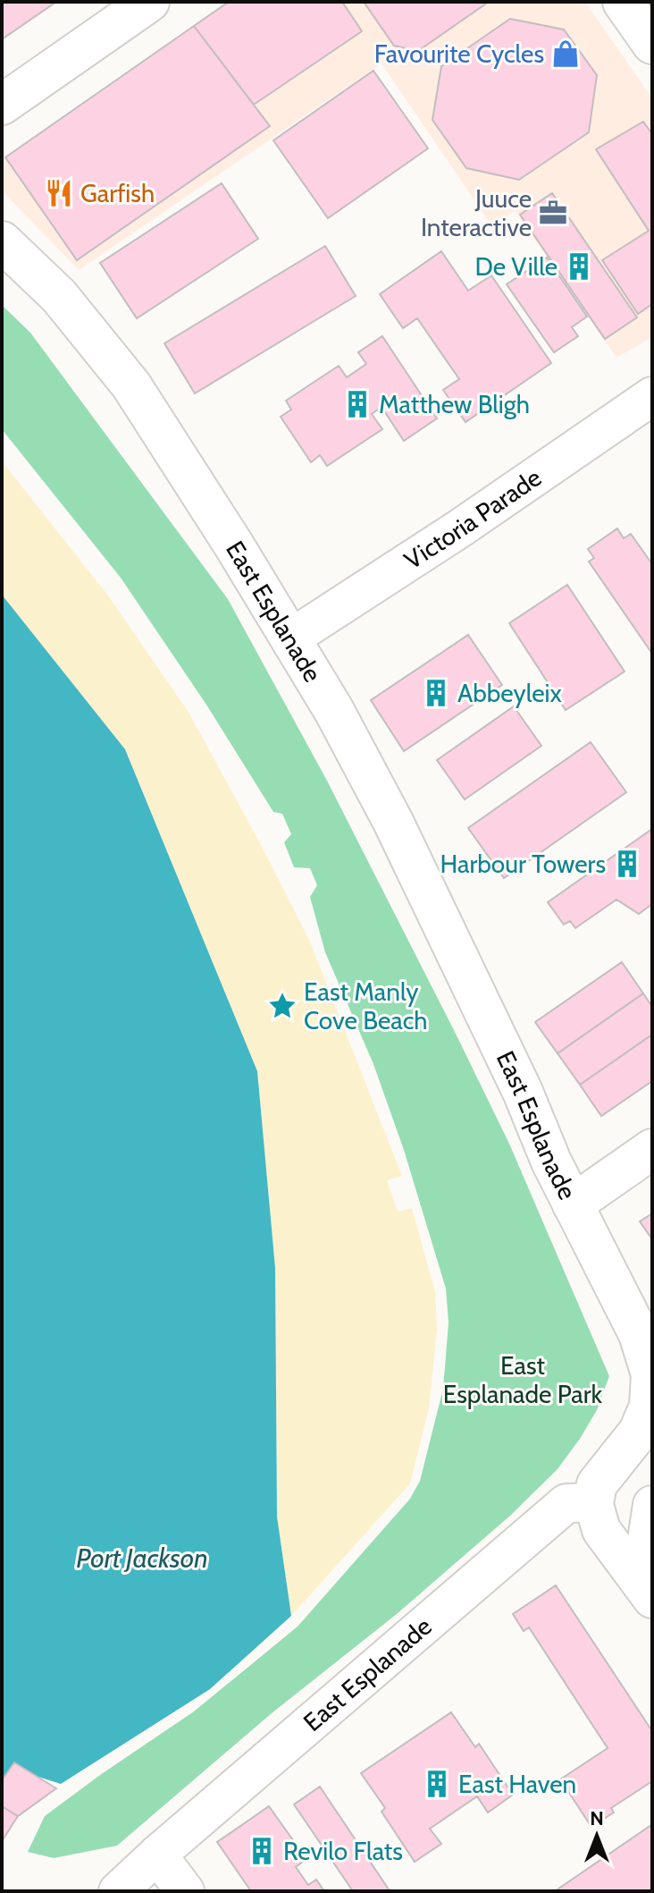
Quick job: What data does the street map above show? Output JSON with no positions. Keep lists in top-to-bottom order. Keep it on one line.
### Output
{"streets":{"street":["Victoria Parade","East Esplanade"]},"crossings":[["Victoria Parade","East Esplanade"]],"water":["Port Jackson"],"parks":["East Esplanade Park"],"places":{"shop":["Favourite Cycles"],"restaurant":["Garfish"],"office":["Juuce Interactive"],"building":["De Ville","Matthew Bligh","Abbeyleix","Harbour Towers","East Haven","Revilo Flats"],"place":["East Manly Cove Beach"]},"north":"top"}
